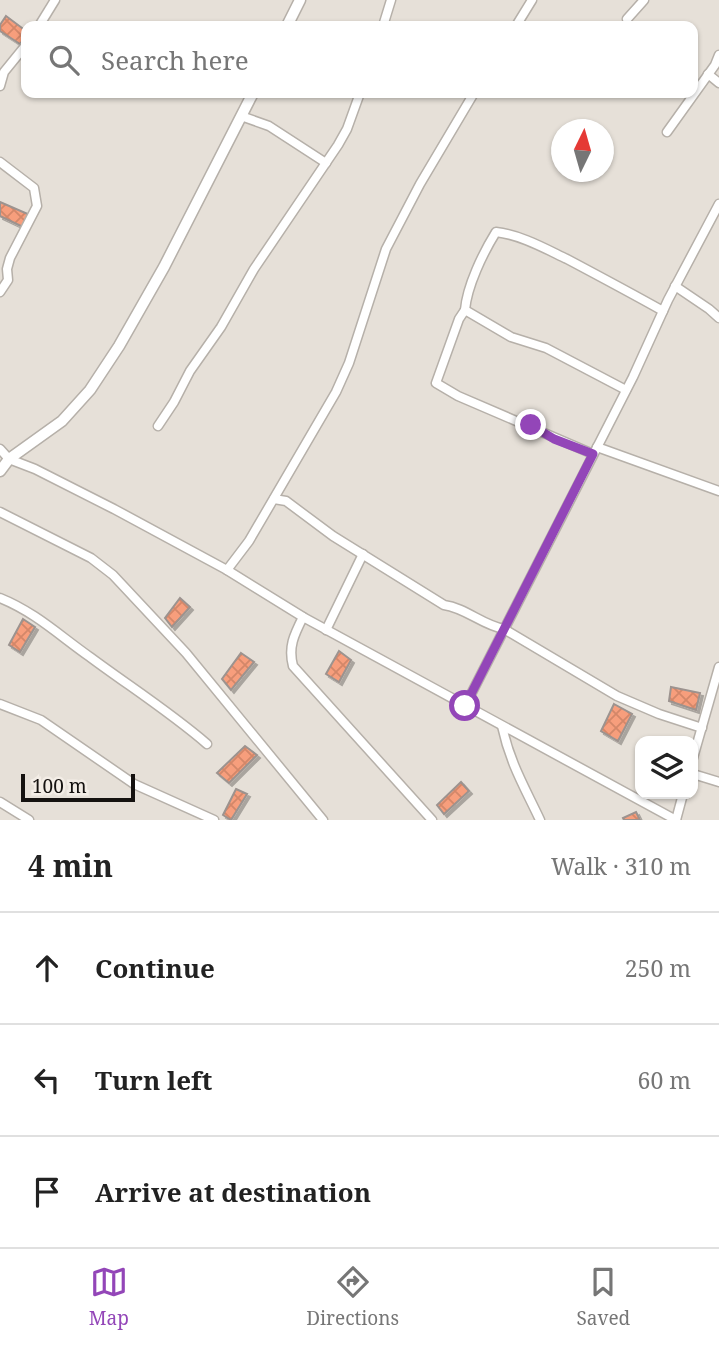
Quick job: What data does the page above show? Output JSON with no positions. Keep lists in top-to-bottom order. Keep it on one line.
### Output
{"scale_bar":"100 m","north":"top","page":{"search":"Search here","scale":"100 m","heading":["4 min","Walk · 310 m"],"list":[["Continue","250 m"],["Turn left","60 m"],"Arrive at destination"],"nav":["Map","Directions","Saved"]}}
